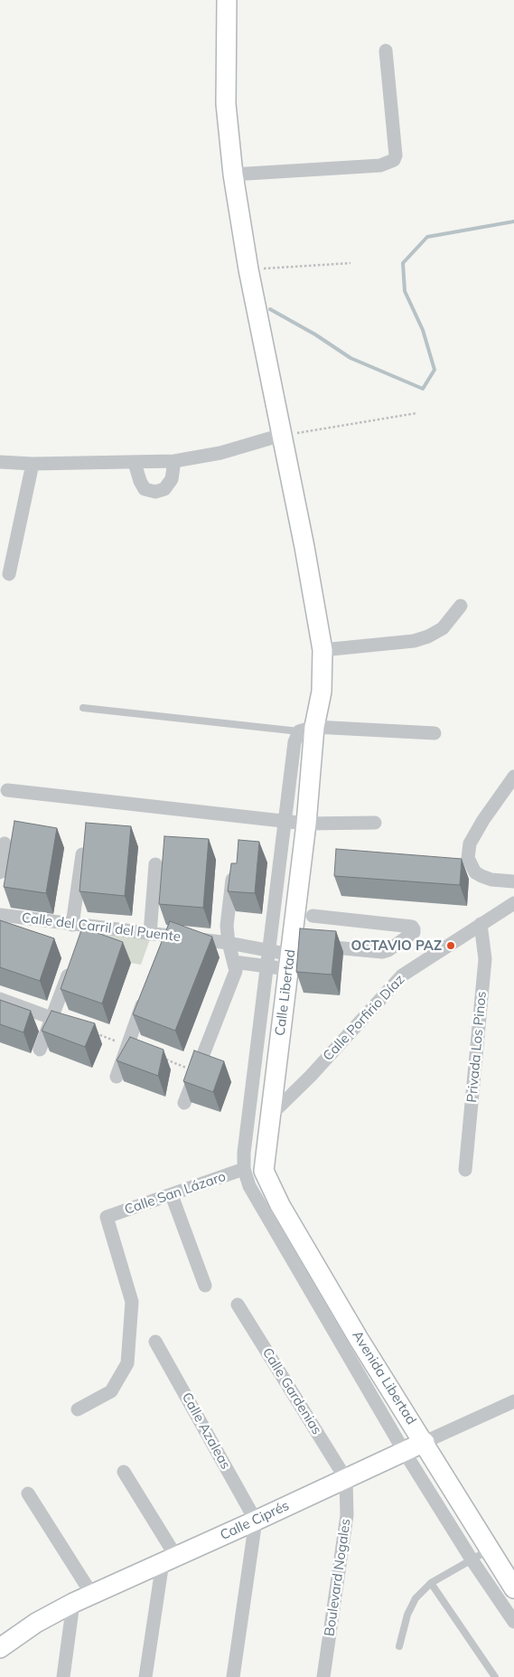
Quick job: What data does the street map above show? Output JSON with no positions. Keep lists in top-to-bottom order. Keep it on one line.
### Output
{"streets":{"main road":["Calle Libertad","Avenida Libertad","Calle Ciprés"],"street":["Calle del Carril del Puente","Calle Porfirio Díaz","Privada Los Pinos","Calle San Lázaro","Calle Gardenias","Calle Azaleas","Boulevard Nogales"]},"crossings":[["Calle del Carril del Puente","Calle Libertad"],["Calle Libertad","Calle Porfirio Díaz"],["Calle Libertad","Avenida Libertad"],["Calle Porfirio Díaz","Privada Los Pinos"],["Avenida Libertad","Calle Ciprés"],["Calle Gardenias","Calle Ciprés"],["Calle Gardenias","Boulevard Nogales"],["Calle Azaleas","Calle Ciprés"],["Calle Ciprés","Boulevard Nogales"]],"places":["OCTAVIO PAZ"]}
